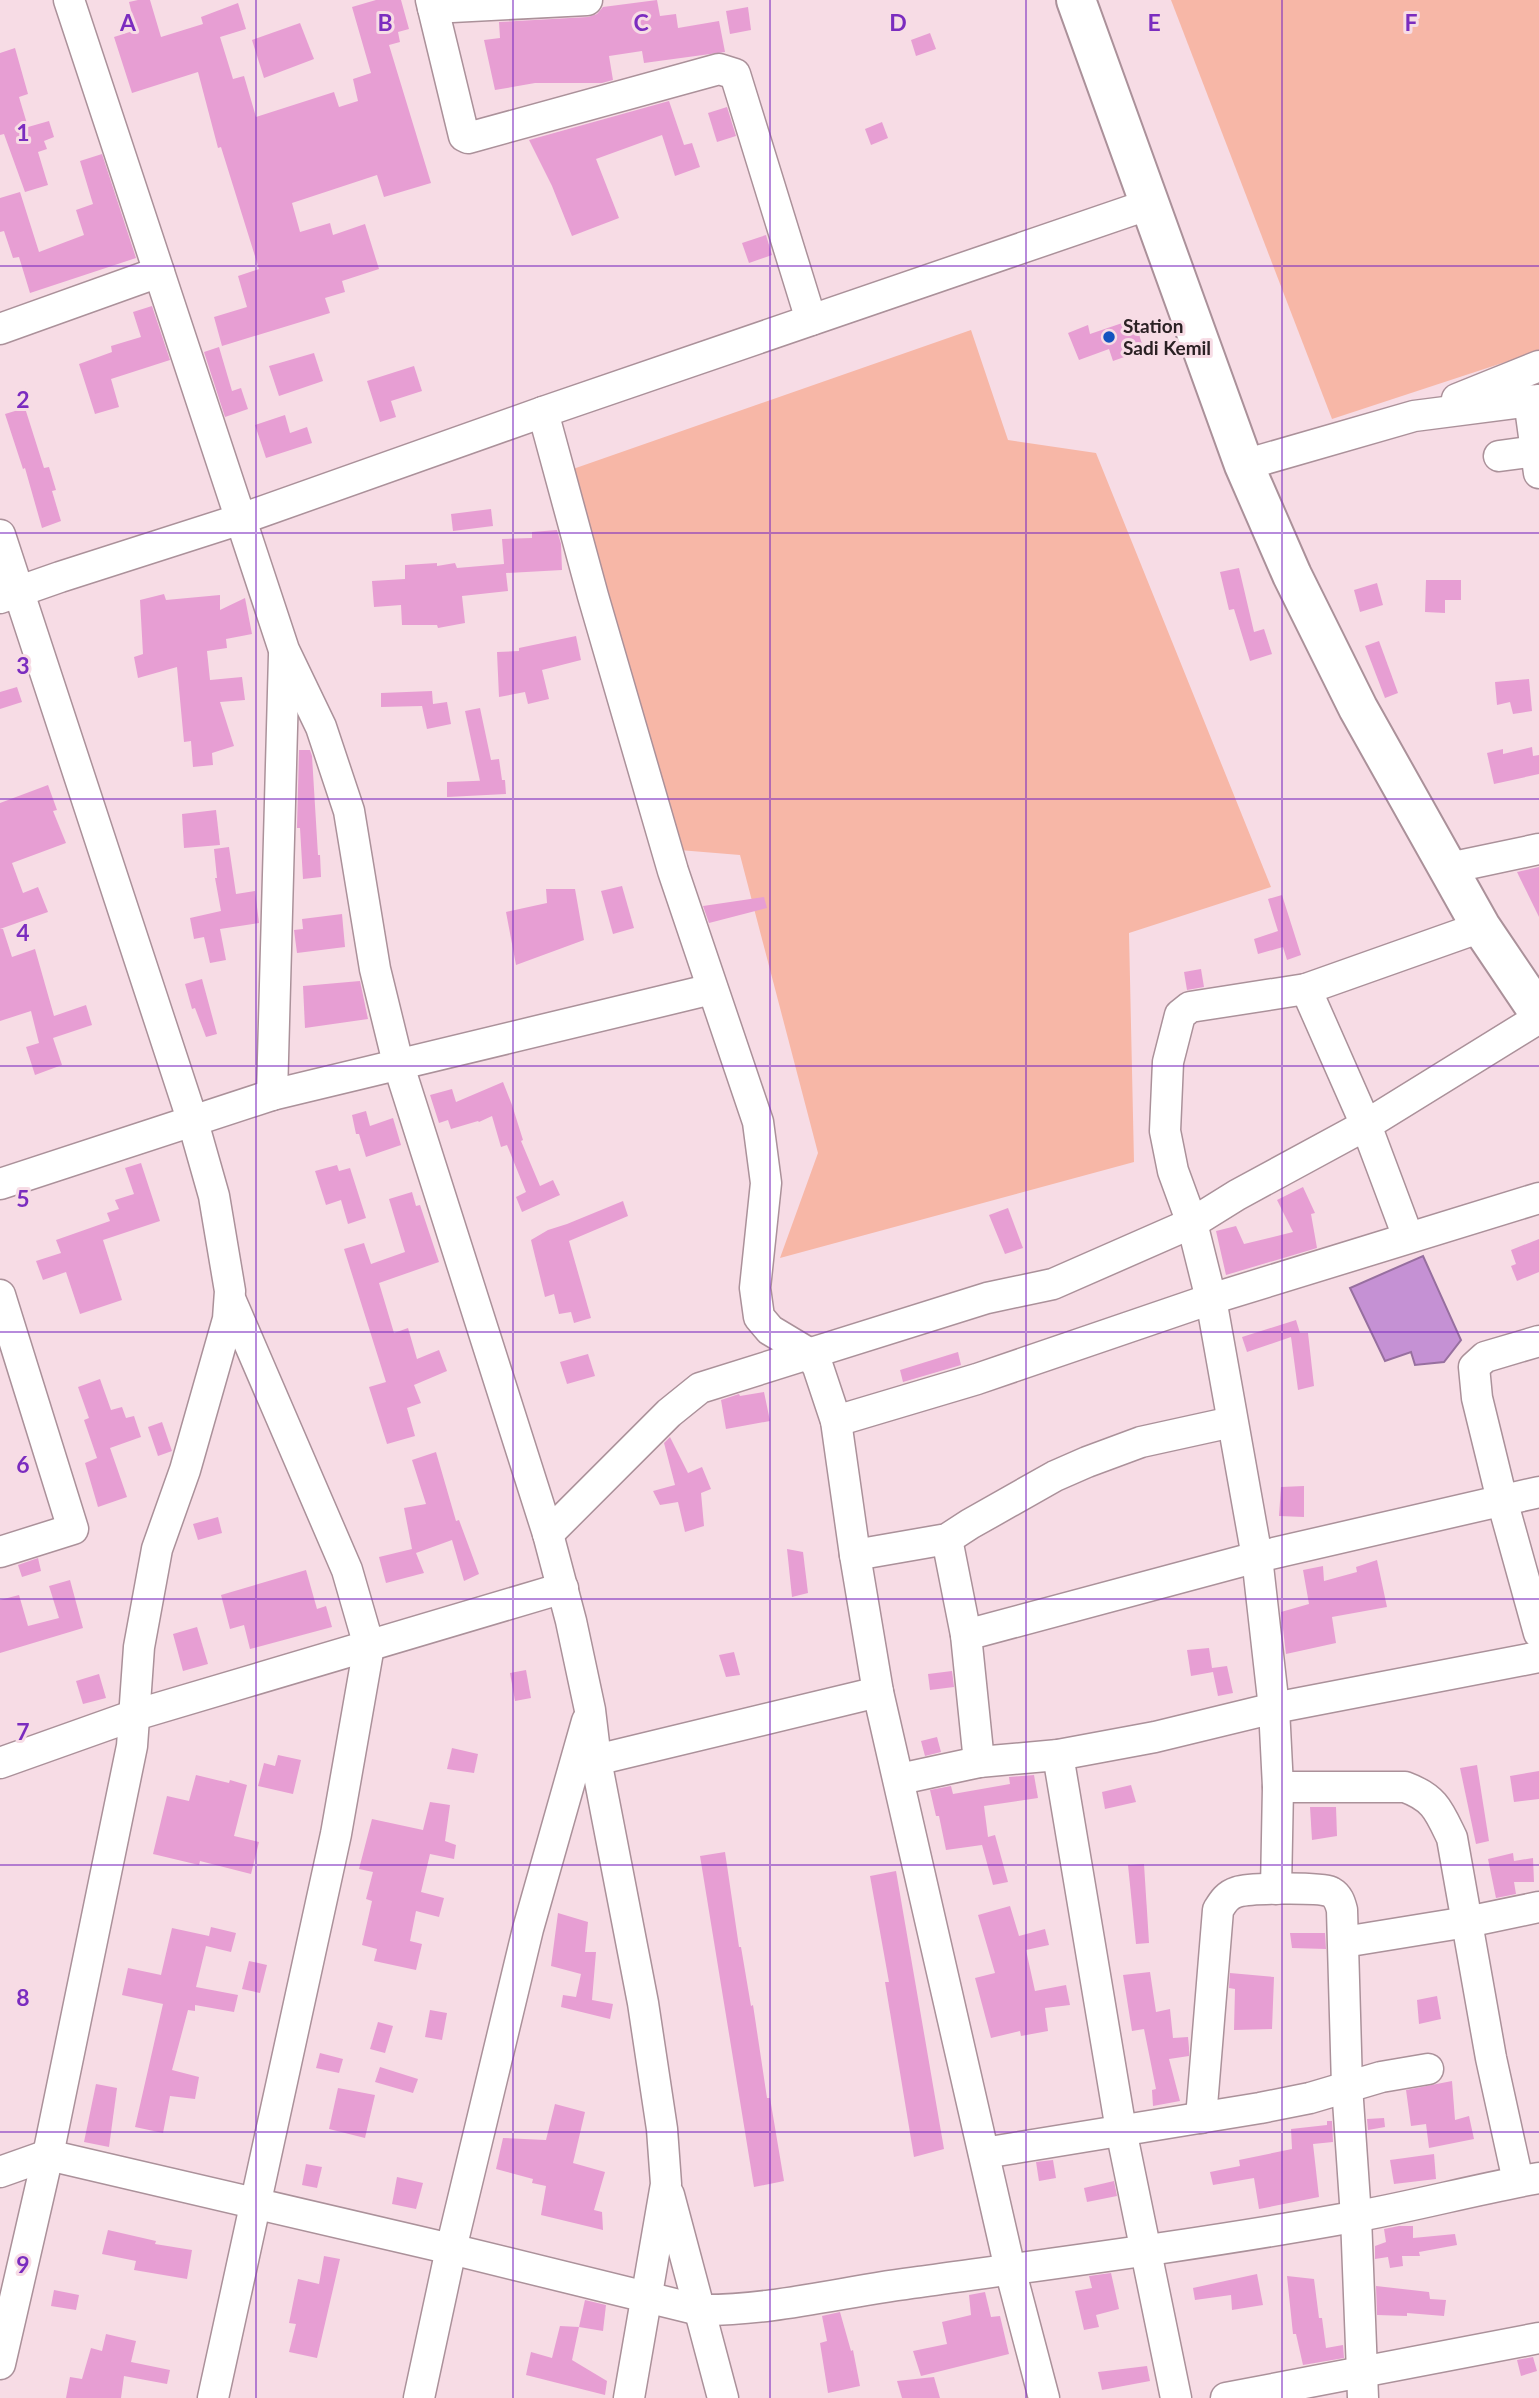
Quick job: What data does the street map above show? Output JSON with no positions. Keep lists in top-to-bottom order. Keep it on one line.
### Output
{"places":["Station Sadi Kemil"],"grid":{"columns":["A","B","C","D","E","F"],"rows":["1","2","3","4","5","6","7","8","9"]}}
